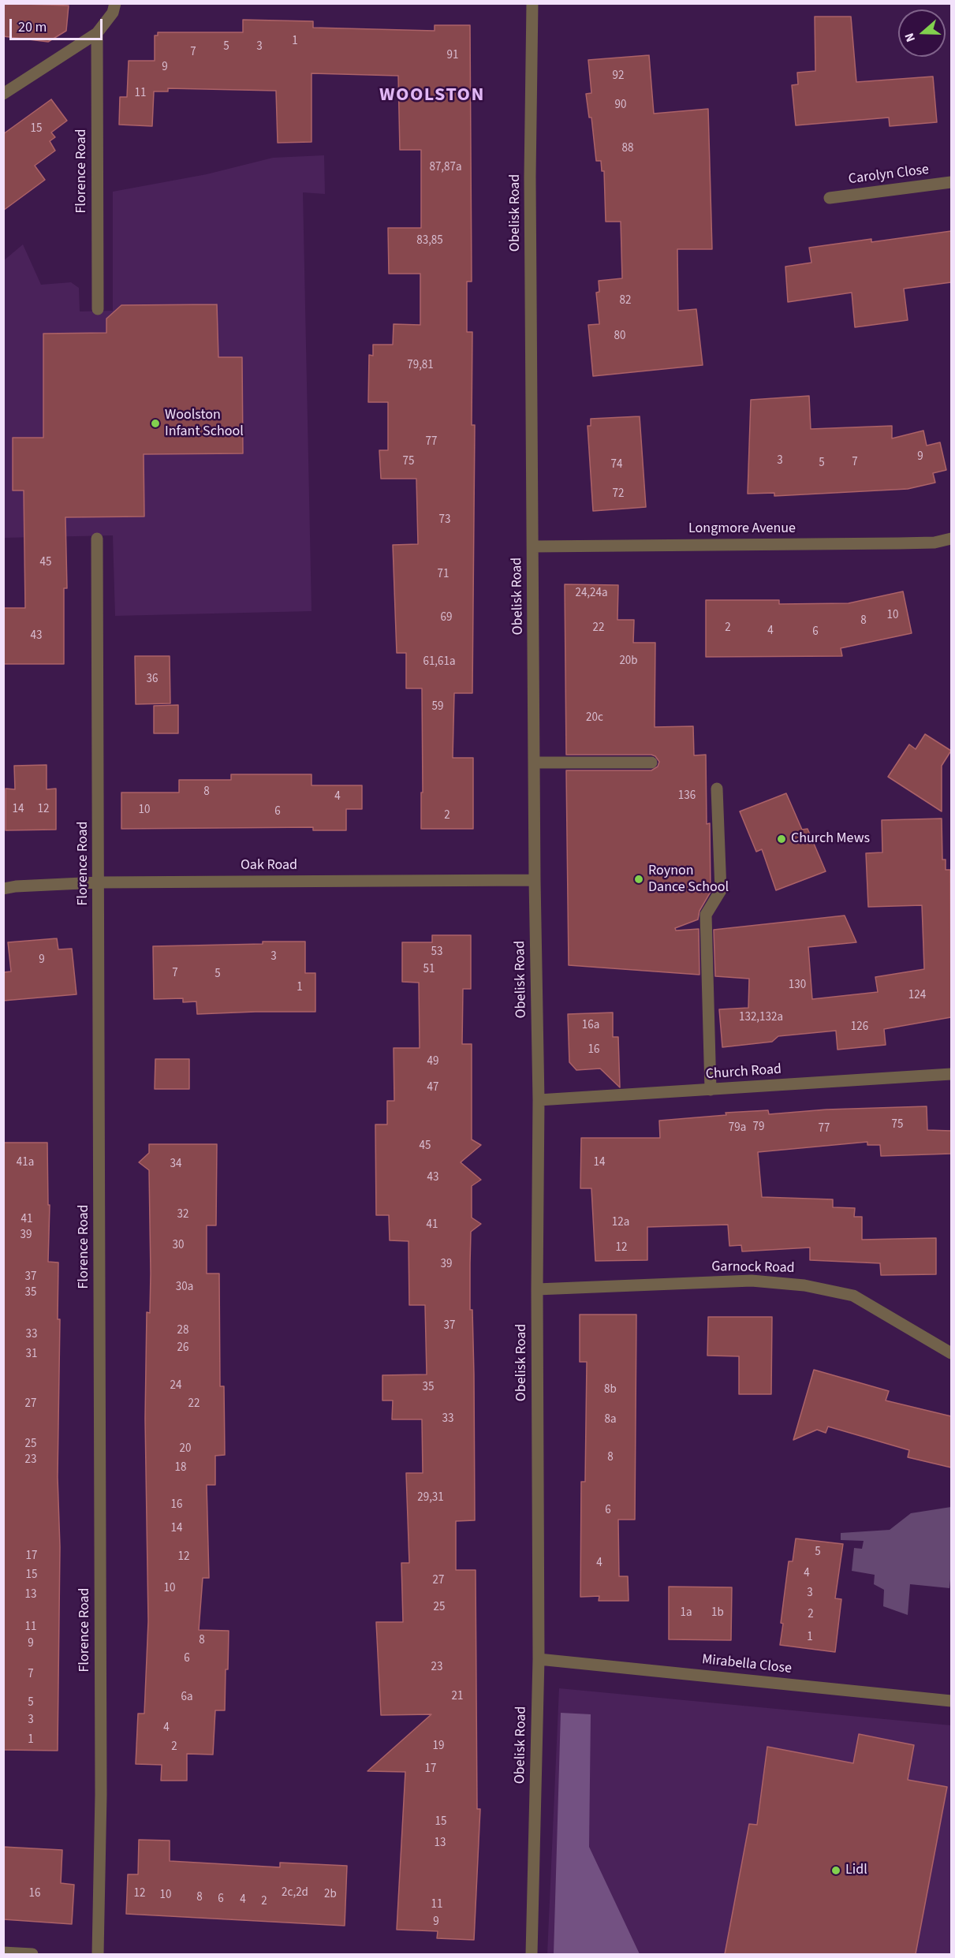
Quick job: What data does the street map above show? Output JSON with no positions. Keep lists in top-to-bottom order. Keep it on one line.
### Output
{"streets":{"street":["Florence Road","Carolyn Close","Obelisk Road","Longmore Avenue","Oak Road","Church Road","Garnock Road","Mirabella Close"]},"crossings":[["Florence Road","Oak Road"],["Obelisk Road","Longmore Avenue"],["Obelisk Road","Oak Road"],["Obelisk Road","Church Road"],["Obelisk Road","Garnock Road"],["Obelisk Road","Mirabella Close"]],"districts":["WOOLSTON"],"places":["Woolston Infant School","Church Mews","Roynon Dance School","Lidl"],"house_numbers":["1","5","3","7","91","9","92","11","90","15","88","87,87a","83,85","82","80","79,81","77","9","3","75","7","5","74","72","73","45","71","24,24a","10","69","8","22","2","4","6","43","20b","61,61a","36","59","20c","8","136","4","14","12","10","6","2","53","3","9","51","7","5","130","1","124","132,132a","16a","126","16","49","47","75","79","79a","77","45","41a","14","34","43","32","41","12a","41","39","30","12","39","37","30a","35","37","28","33","26","31","24","35","8b","27","22","33","8a","25","20","8","23","18","29,31","16","6","14","5","17","12","4","4","15","27","10","3","13","25","1a","1b","2","11","1","8","9","6","23","7","21","6a","5","3","4","1","19","2","17","15","13","2c,2d","16","12","2b","10","8","6","4","2","11","9"],"scale_bar":"20 m","north":"left"}
